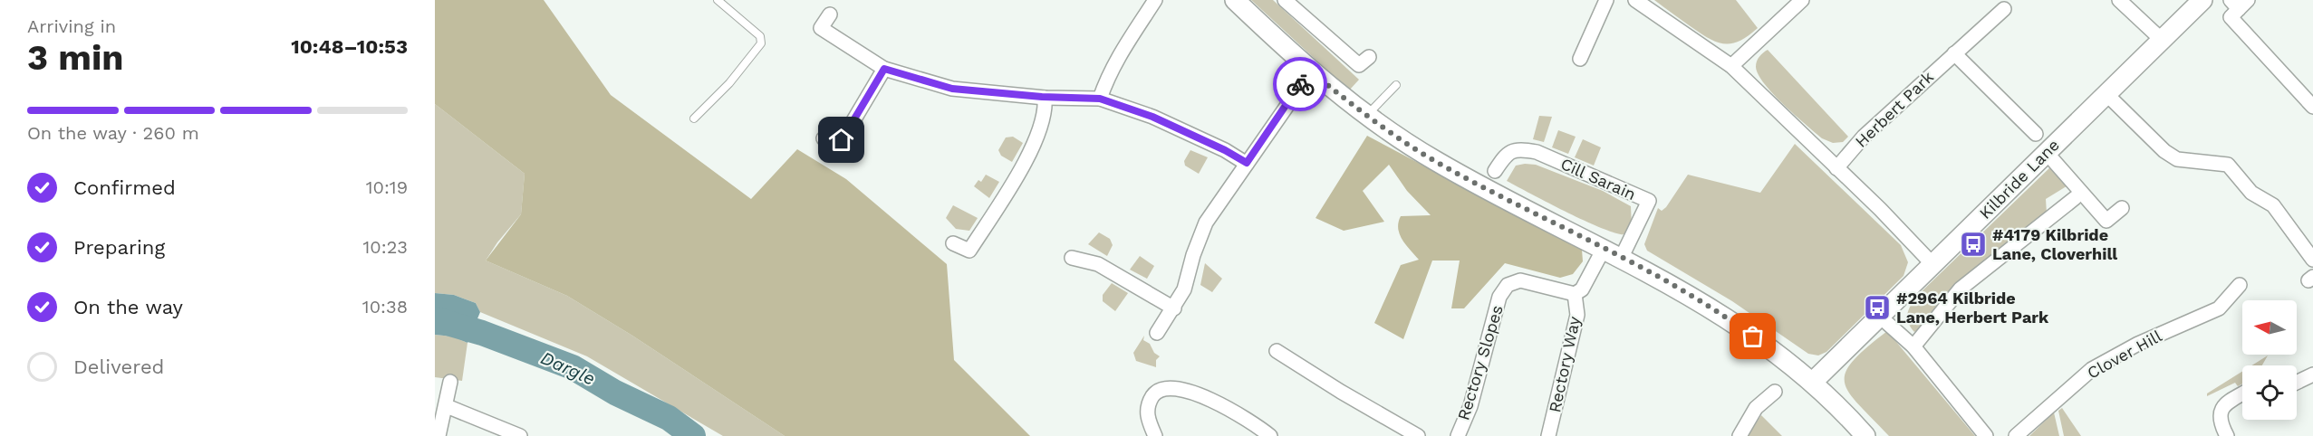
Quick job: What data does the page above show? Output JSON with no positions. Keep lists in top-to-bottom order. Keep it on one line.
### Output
{"streets":{"street":["Herbert Park","Cill Sarain","Kilbride Lane","Clover Hill","Rectory Slopes","Rectory Way"]},"crossings":[["Rectory Slopes","Rectory Way"]],"water":["Dargle"],"places":{"bus stop":["#4179 Kilbride Lane, Cloverhill","#2964 Kilbride Lane, Herbert Park"]},"north":"left","page":{"heading":["3 min","Arriving in","10:48–10:53"],"bar":"On the way · 260 m","list":[["Confirmed","10:19"],["Preparing","10:23"],["On the way","10:38"],"Delivered"]}}
